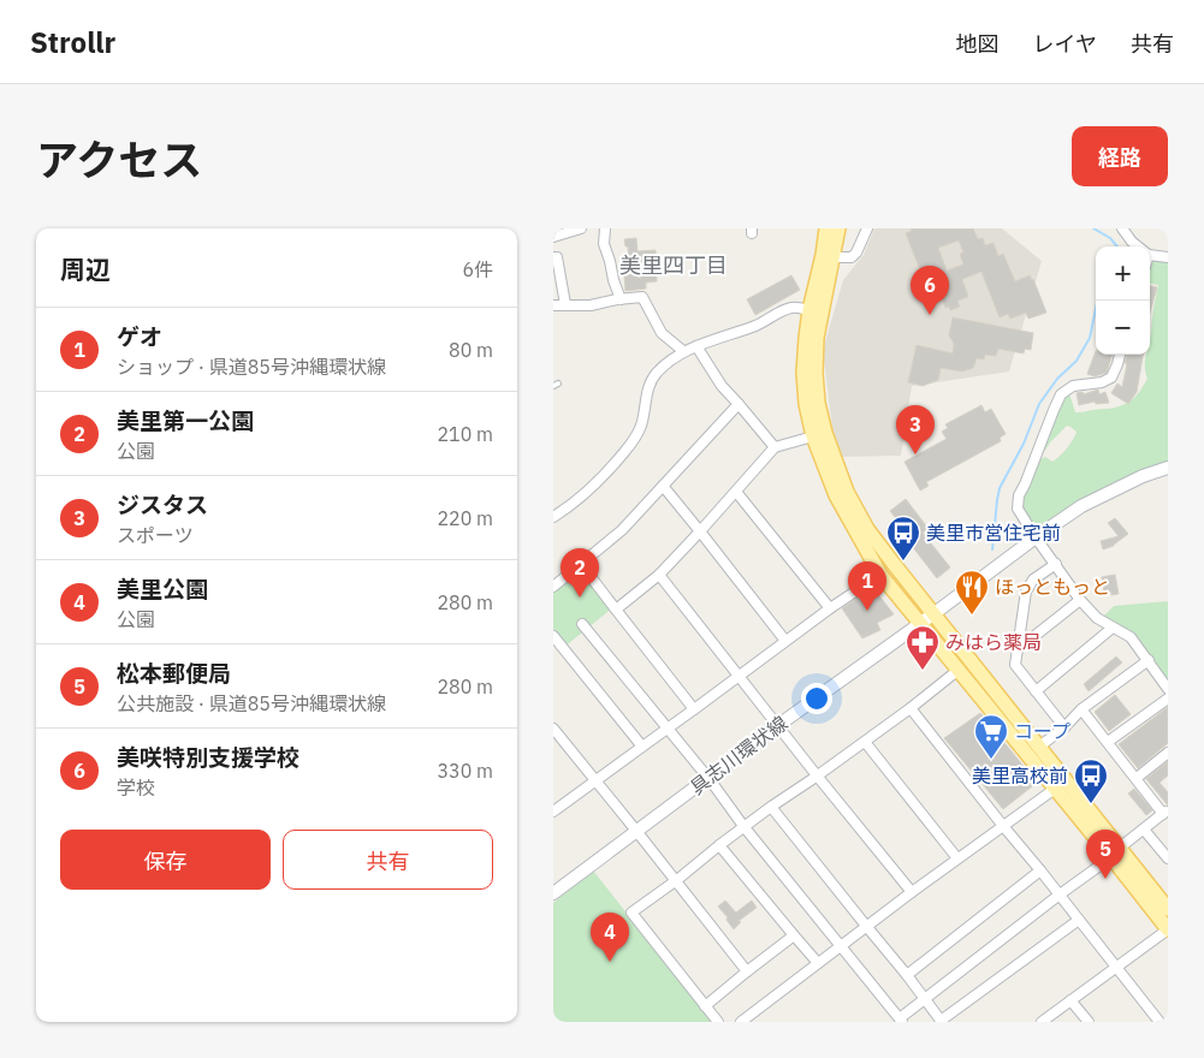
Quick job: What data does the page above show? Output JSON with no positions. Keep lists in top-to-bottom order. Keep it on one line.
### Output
{"streets":{"main road":["具志川環状線"]},"districts":["美里四丁目"],"places":{"bus stop":["美里市営住宅前","美里高校前"],"restaurant":["ほっともっと"],"pharmacy":["みはら薬局"],"supermarket":["コープ"]},"page":{"header":"Strollr","nav":["地図","レイヤ","共有"],"title":"アクセス","buttons":["経路",["保存","共有"]],"heading":["周辺","6件"],"map_buttons":["+","−"],"pins":["6","3","2","1","5","4"],"list":[{"mark":"1","name":"ゲオ","note":"ショップ · 県道85号沖縄環状線","value":"80 m"},{"mark":"2","name":"美里第一公園","note":"公園","value":"210 m"},{"mark":"3","name":"ジスタス","note":"スポーツ","value":"220 m"},{"mark":"4","name":"美里公園","note":"公園","value":"280 m"},{"mark":"5","name":"松本郵便局","note":"公共施設 · 県道85号沖縄環状線","value":"280 m"},{"mark":"6","name":"美咲特別支援学校","note":"学校","value":"330 m"}]}}
